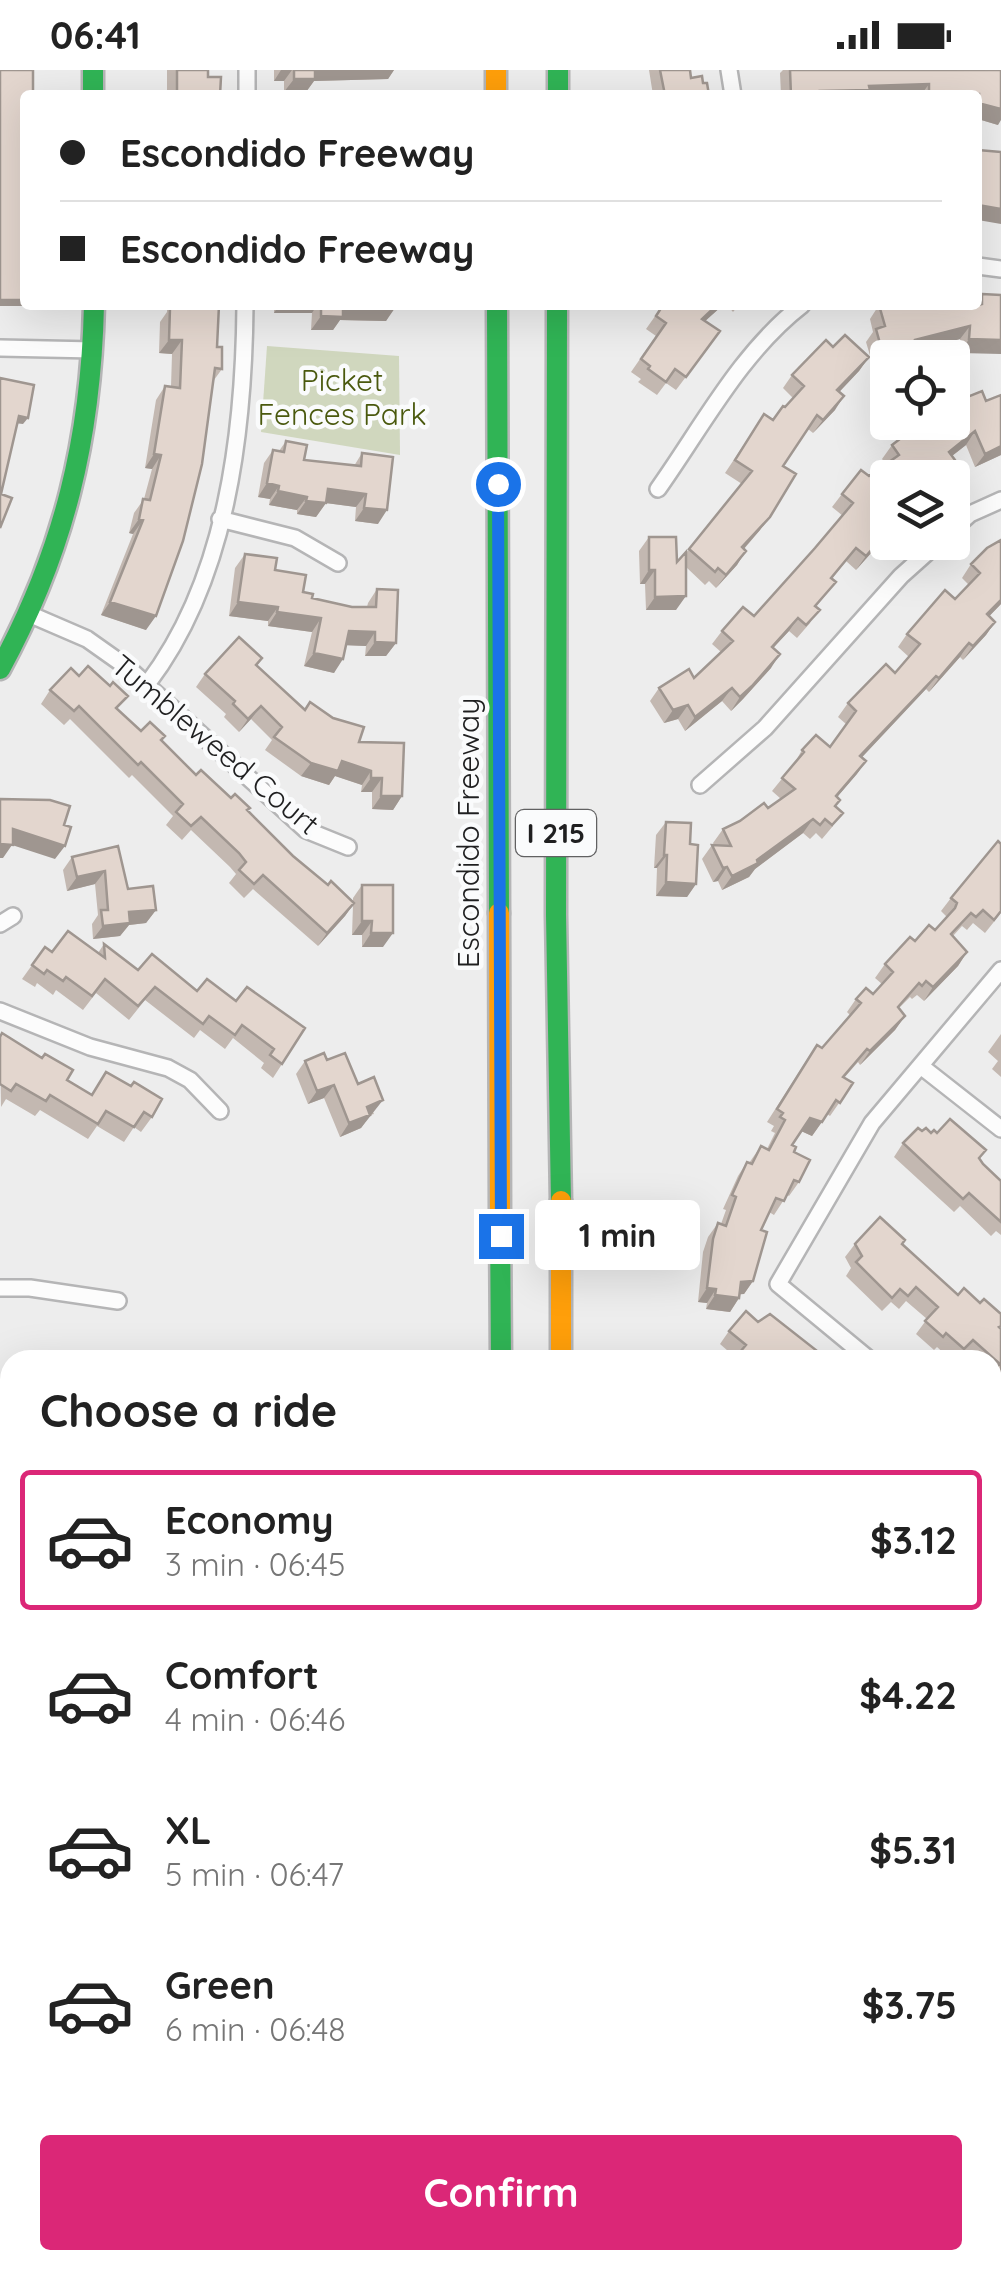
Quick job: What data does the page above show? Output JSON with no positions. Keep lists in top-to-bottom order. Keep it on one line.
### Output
{"streets":{"main road":["Escondido Freeway","I 215"],"street":["Tumbleweed Court"]},"parks":["Picket Fences Park"],"page":{"status":"06:41","banner":["Escondido Freeway","Escondido Freeway"],"bubble":"1 min","heading":"Choose a ride","list":[{"name":"Economy","note":"3 min · 06:45","value":"$3.12"},{"name":"Comfort","note":"4 min · 06:46","value":"$4.22"},{"name":"XL","note":"5 min · 06:47","value":"$5.31"},{"name":"Green","note":"6 min · 06:48","value":"$3.75"}],"buttons":"Confirm"}}
